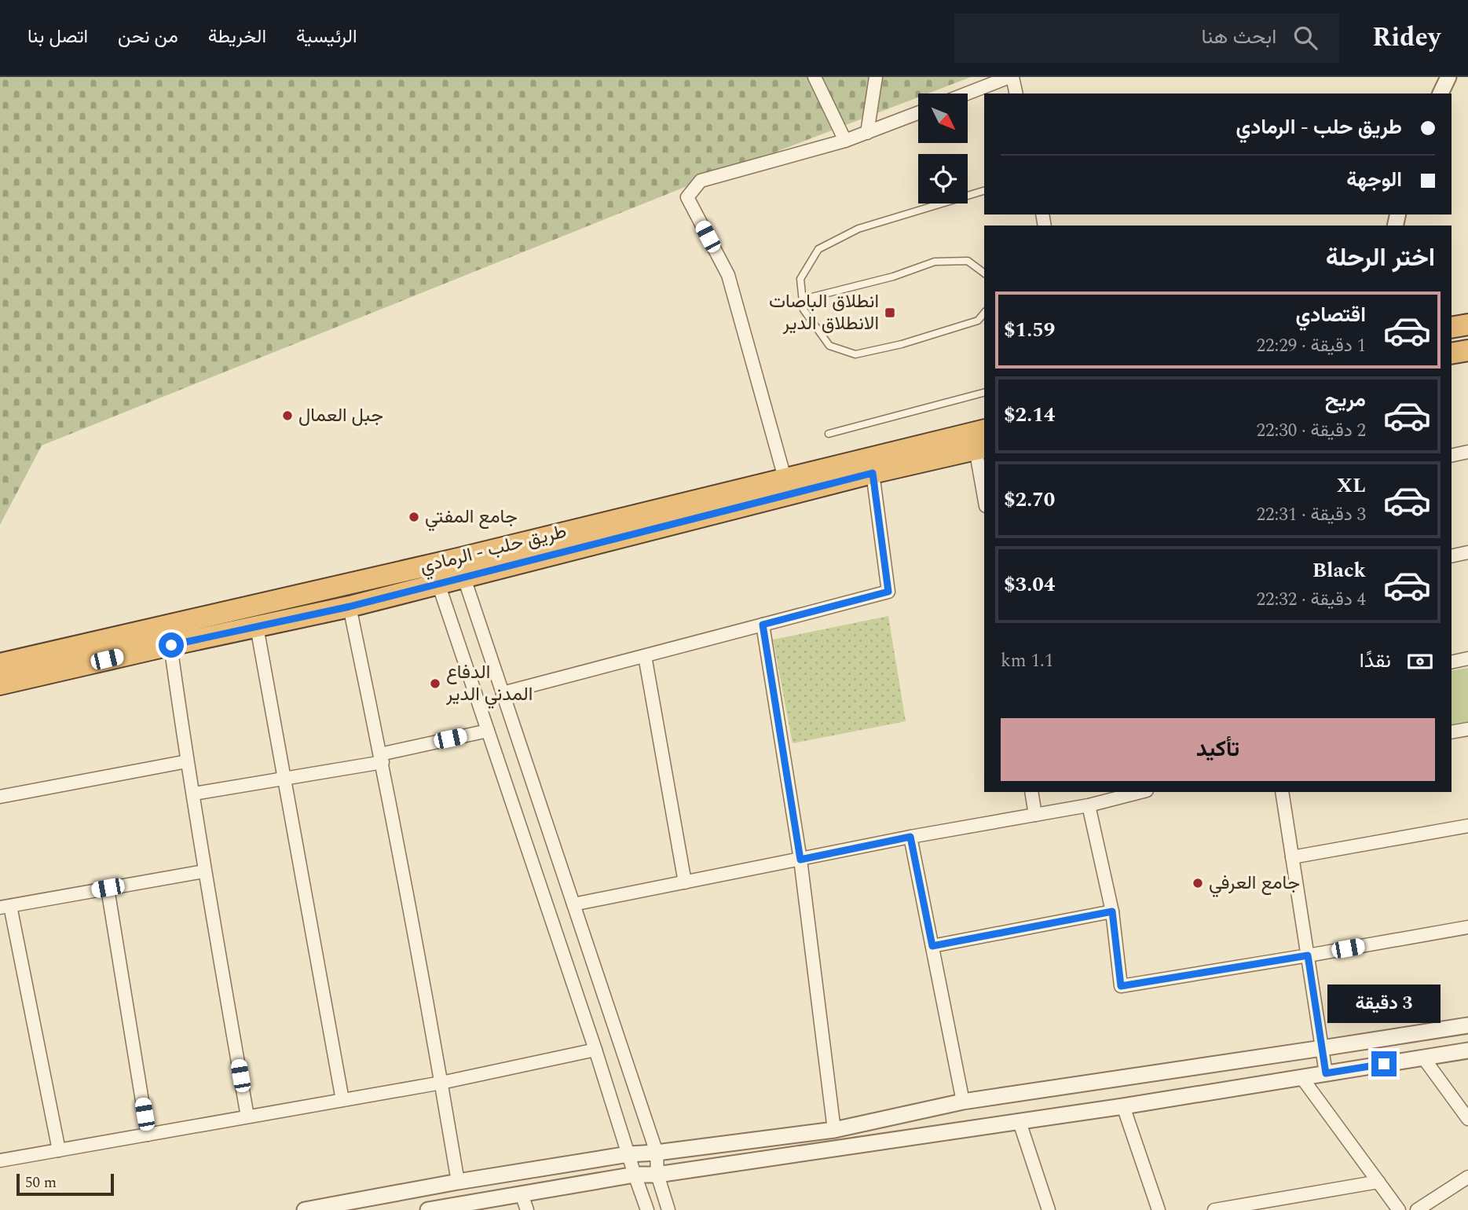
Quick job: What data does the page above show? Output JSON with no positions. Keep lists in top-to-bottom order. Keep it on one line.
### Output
{"streets":{"highway":["طريق حلب - الرمادي"]},"places":{"transit":["انطلاق الباصات الانطلاق الدير"],"other":["جبل العمال","جامع المفتي","الدفاع المدني الدير","جامع العرفي"]},"scale_bar":"50 m","north":"bottom right","page":{"header":"Ridey","search":"ابحث هنا","nav":["الرئيسية","الخريطة","من نحن","اتصل بنا"],"banner":["طريق حلب - الرمادي","الوجهة"],"heading":"اختر الرحلة","list":[{"name":"اقتصادي","note":"1 دقيقة · 22:29","value":"$1.59"},{"name":"مريح","note":"2 دقيقة · 22:30","value":"$2.14"},{"name":"XL","note":"3 دقيقة · 22:31","value":"$2.70"},{"name":"Black","note":"4 دقيقة · 22:32","value":"$3.04"}],"pay":["نقدًا","1.1 km"],"buttons":"تأكيد","bubble":"3 دقيقة","scale":"50 m"}}
